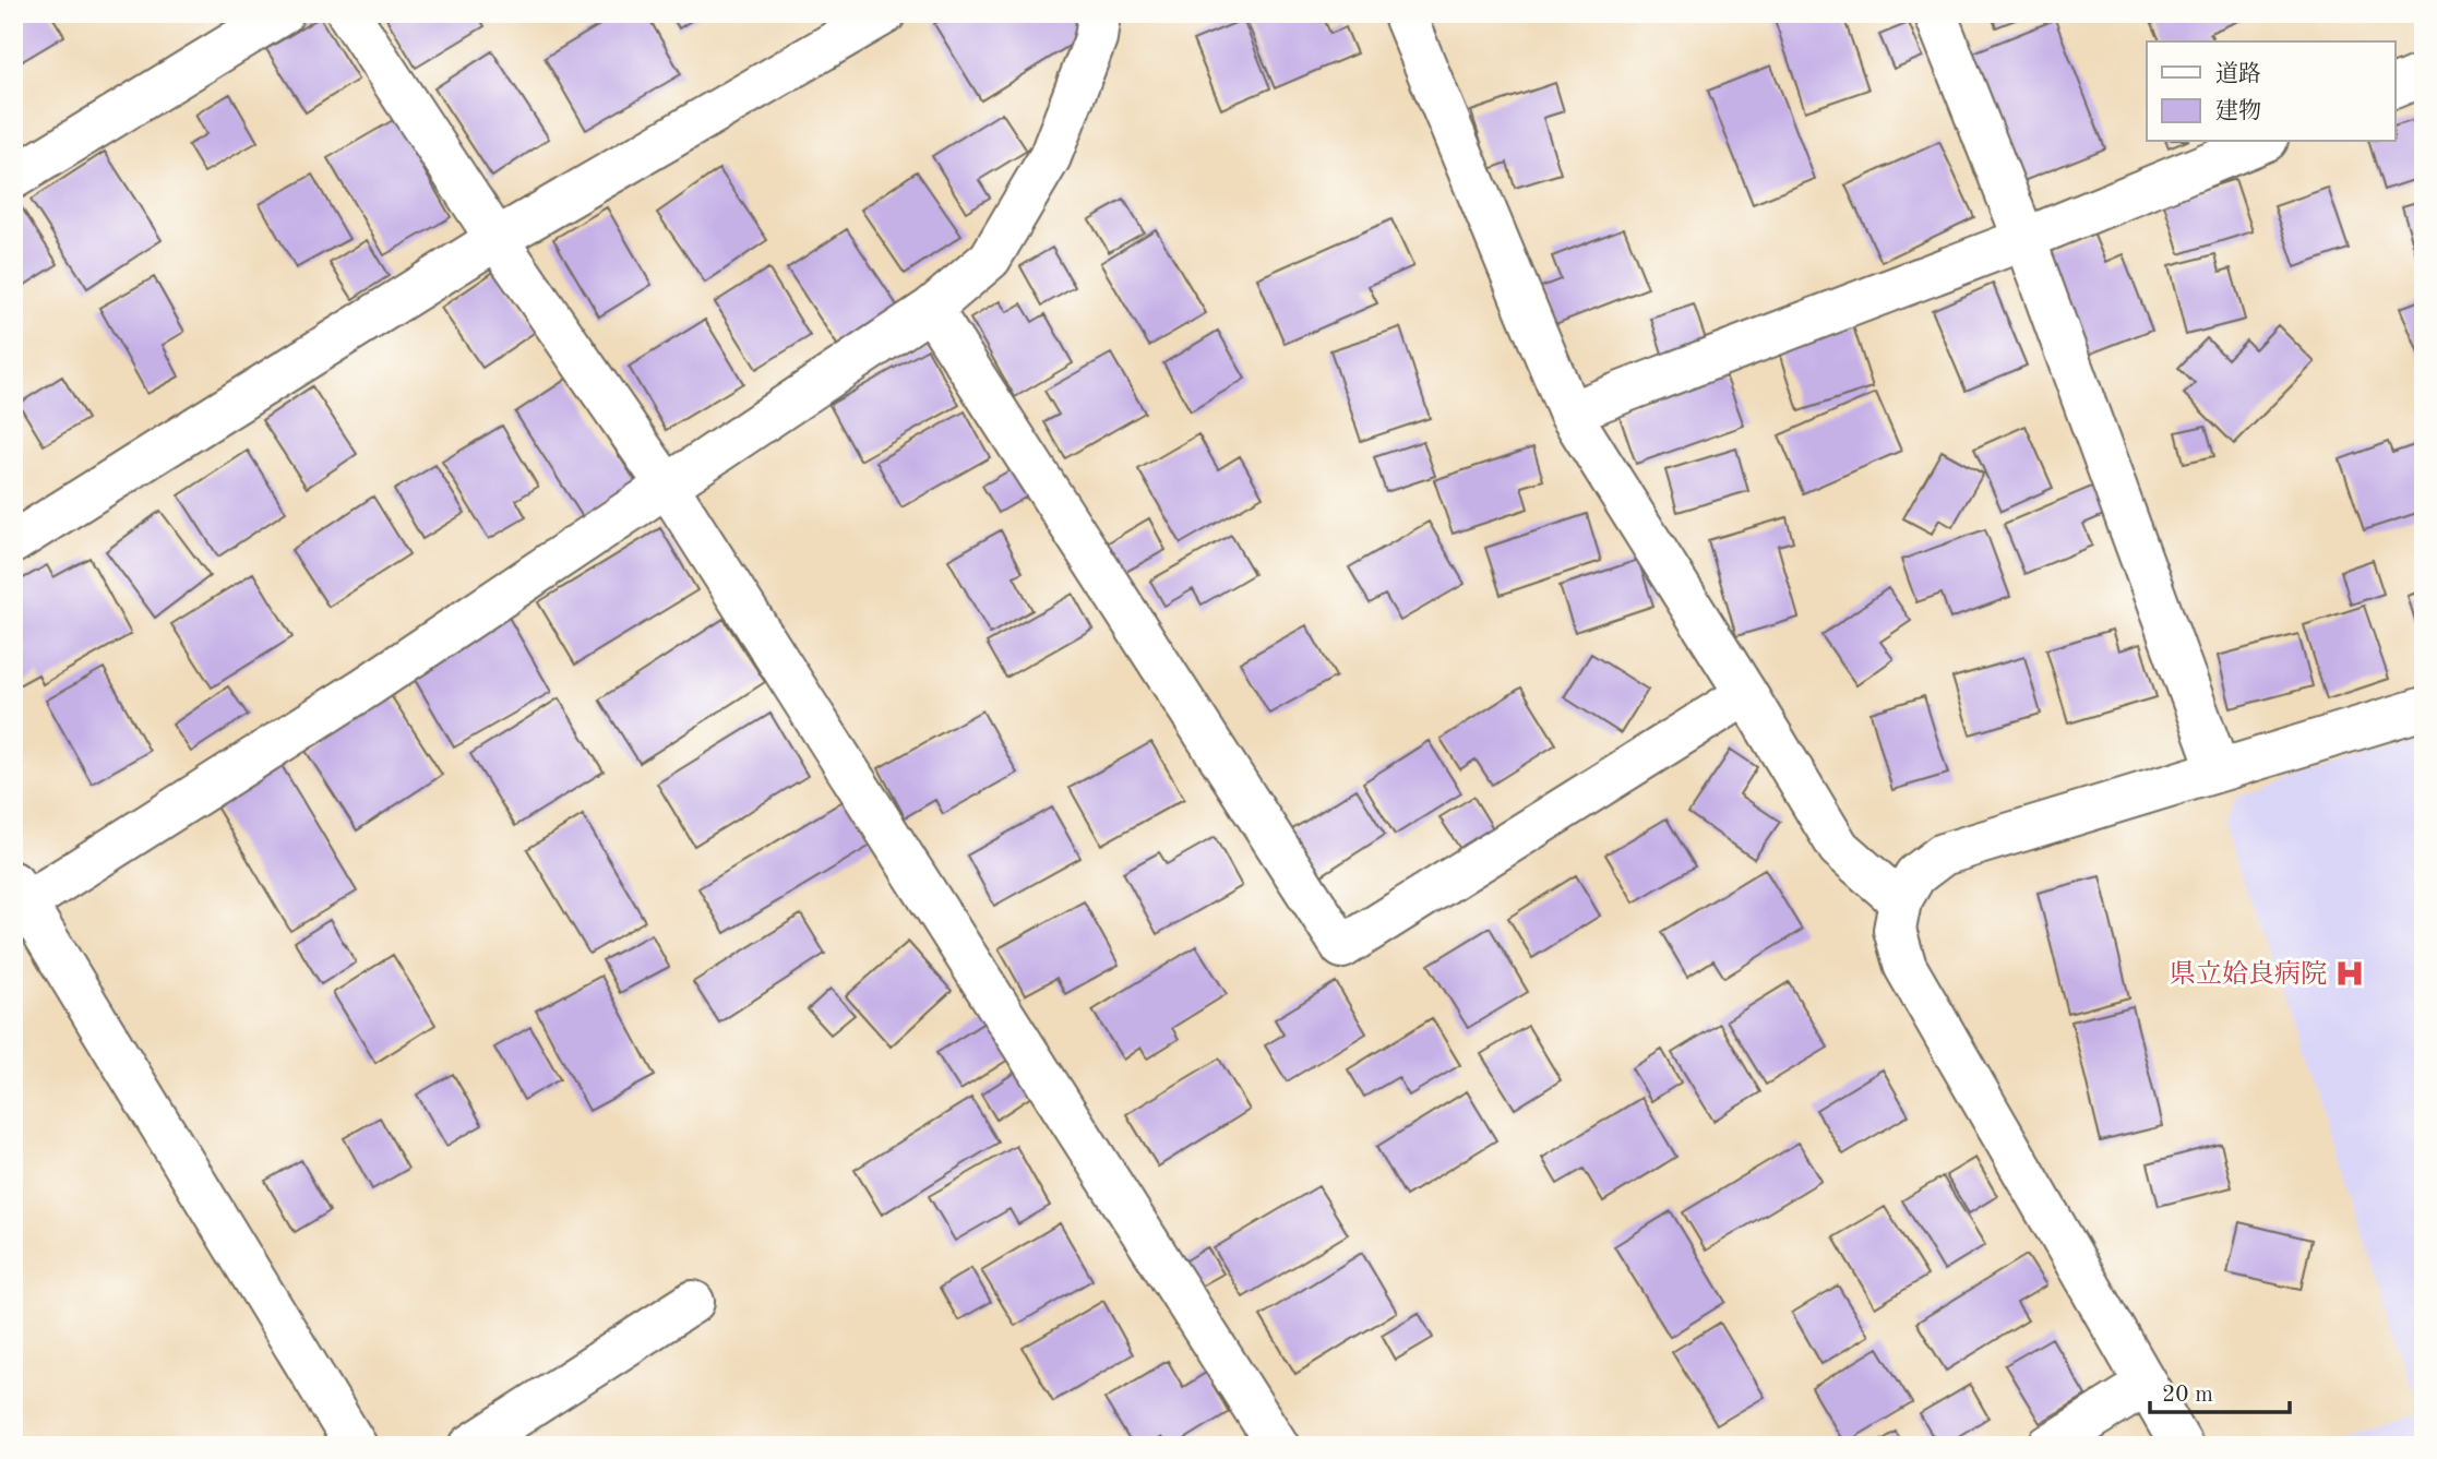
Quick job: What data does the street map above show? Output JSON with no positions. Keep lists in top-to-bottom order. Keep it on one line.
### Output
{"places":{"hospital":["県立姶良病院"]},"legend":["道路","建物"],"scale_bar":"20 m"}
